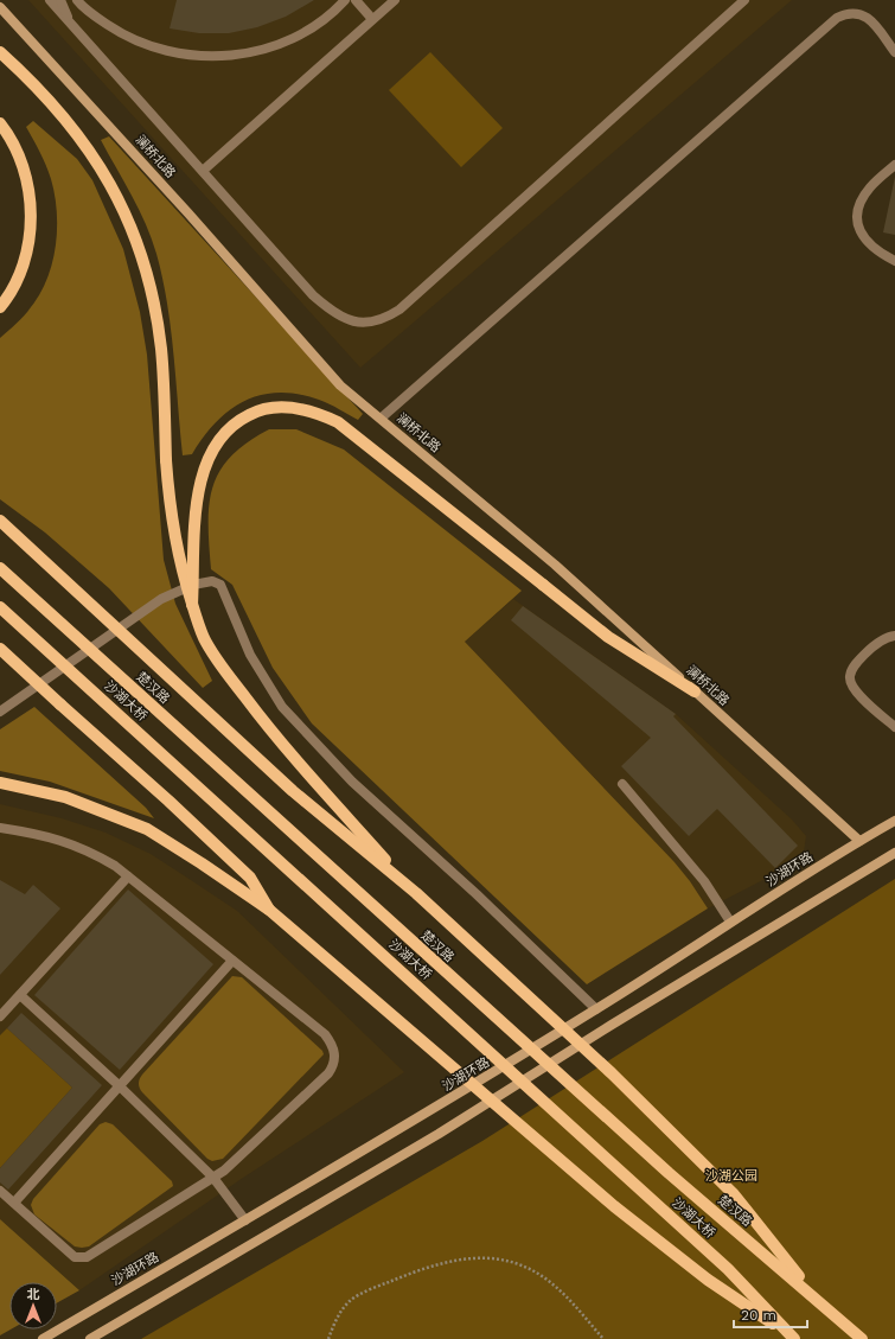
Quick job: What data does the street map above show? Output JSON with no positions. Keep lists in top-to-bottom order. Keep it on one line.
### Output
{"streets":{"main road":["楚汉路","沙湖大桥"],"street":["澜桥北路","沙湖环路"]},"crossings":[["澜桥北路","沙湖环路"]],"parks":["沙湖公园"],"scale_bar":"20 m","north":"top"}
